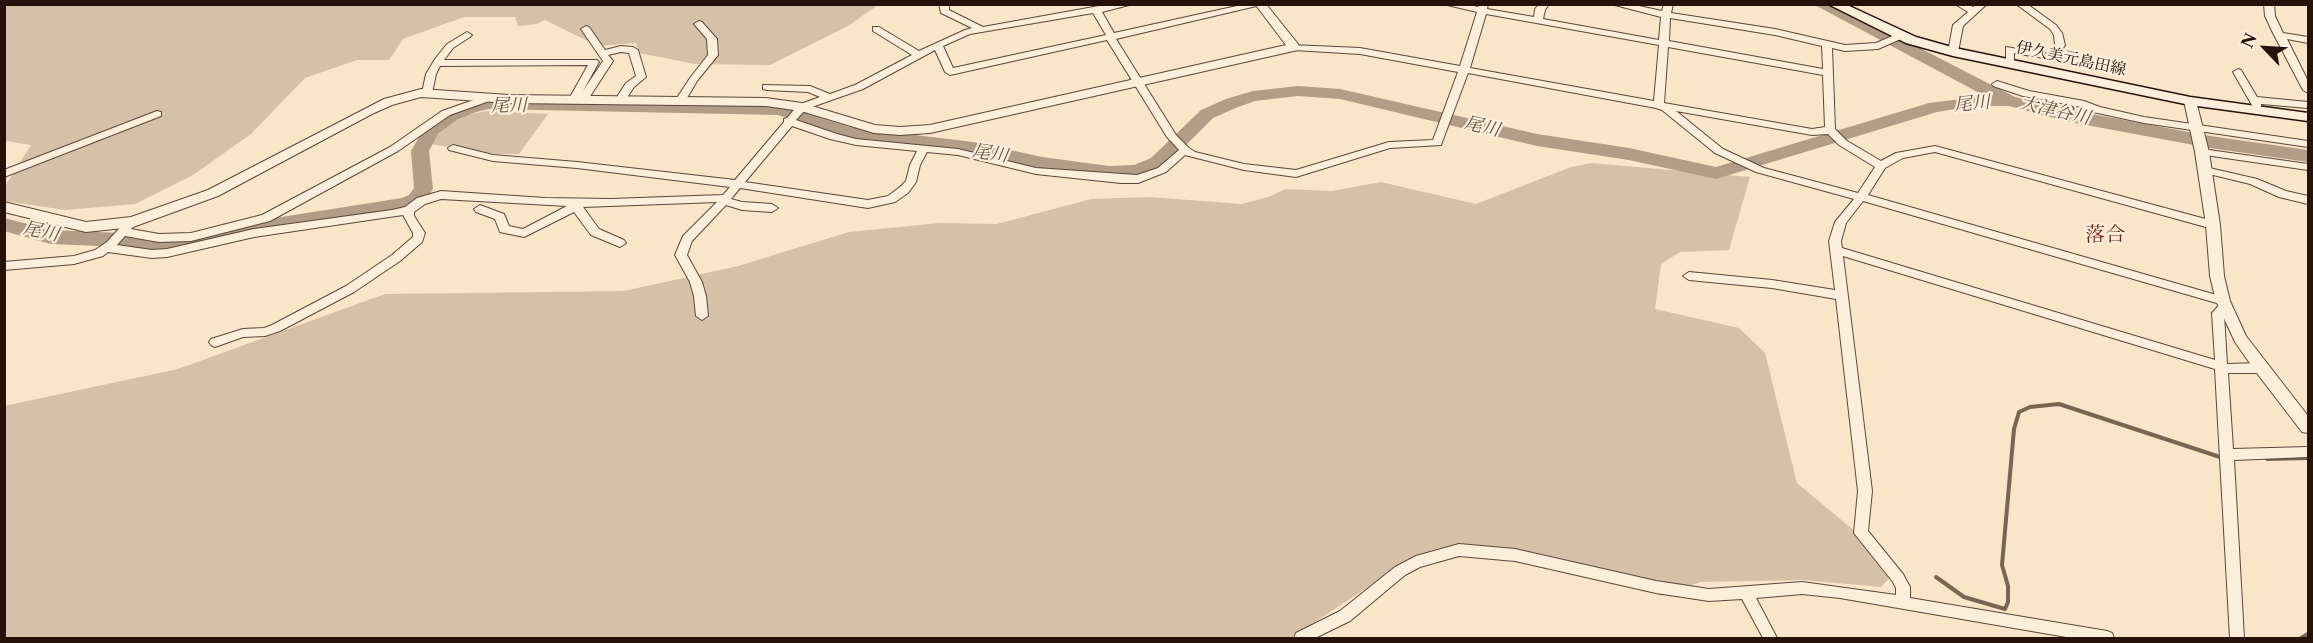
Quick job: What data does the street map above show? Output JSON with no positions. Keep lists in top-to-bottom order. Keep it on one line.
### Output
{"streets":{"main road":["伊久美元島田線"]},"districts":["落合"],"water":["尾川","大津谷川"],"north":"top left"}
